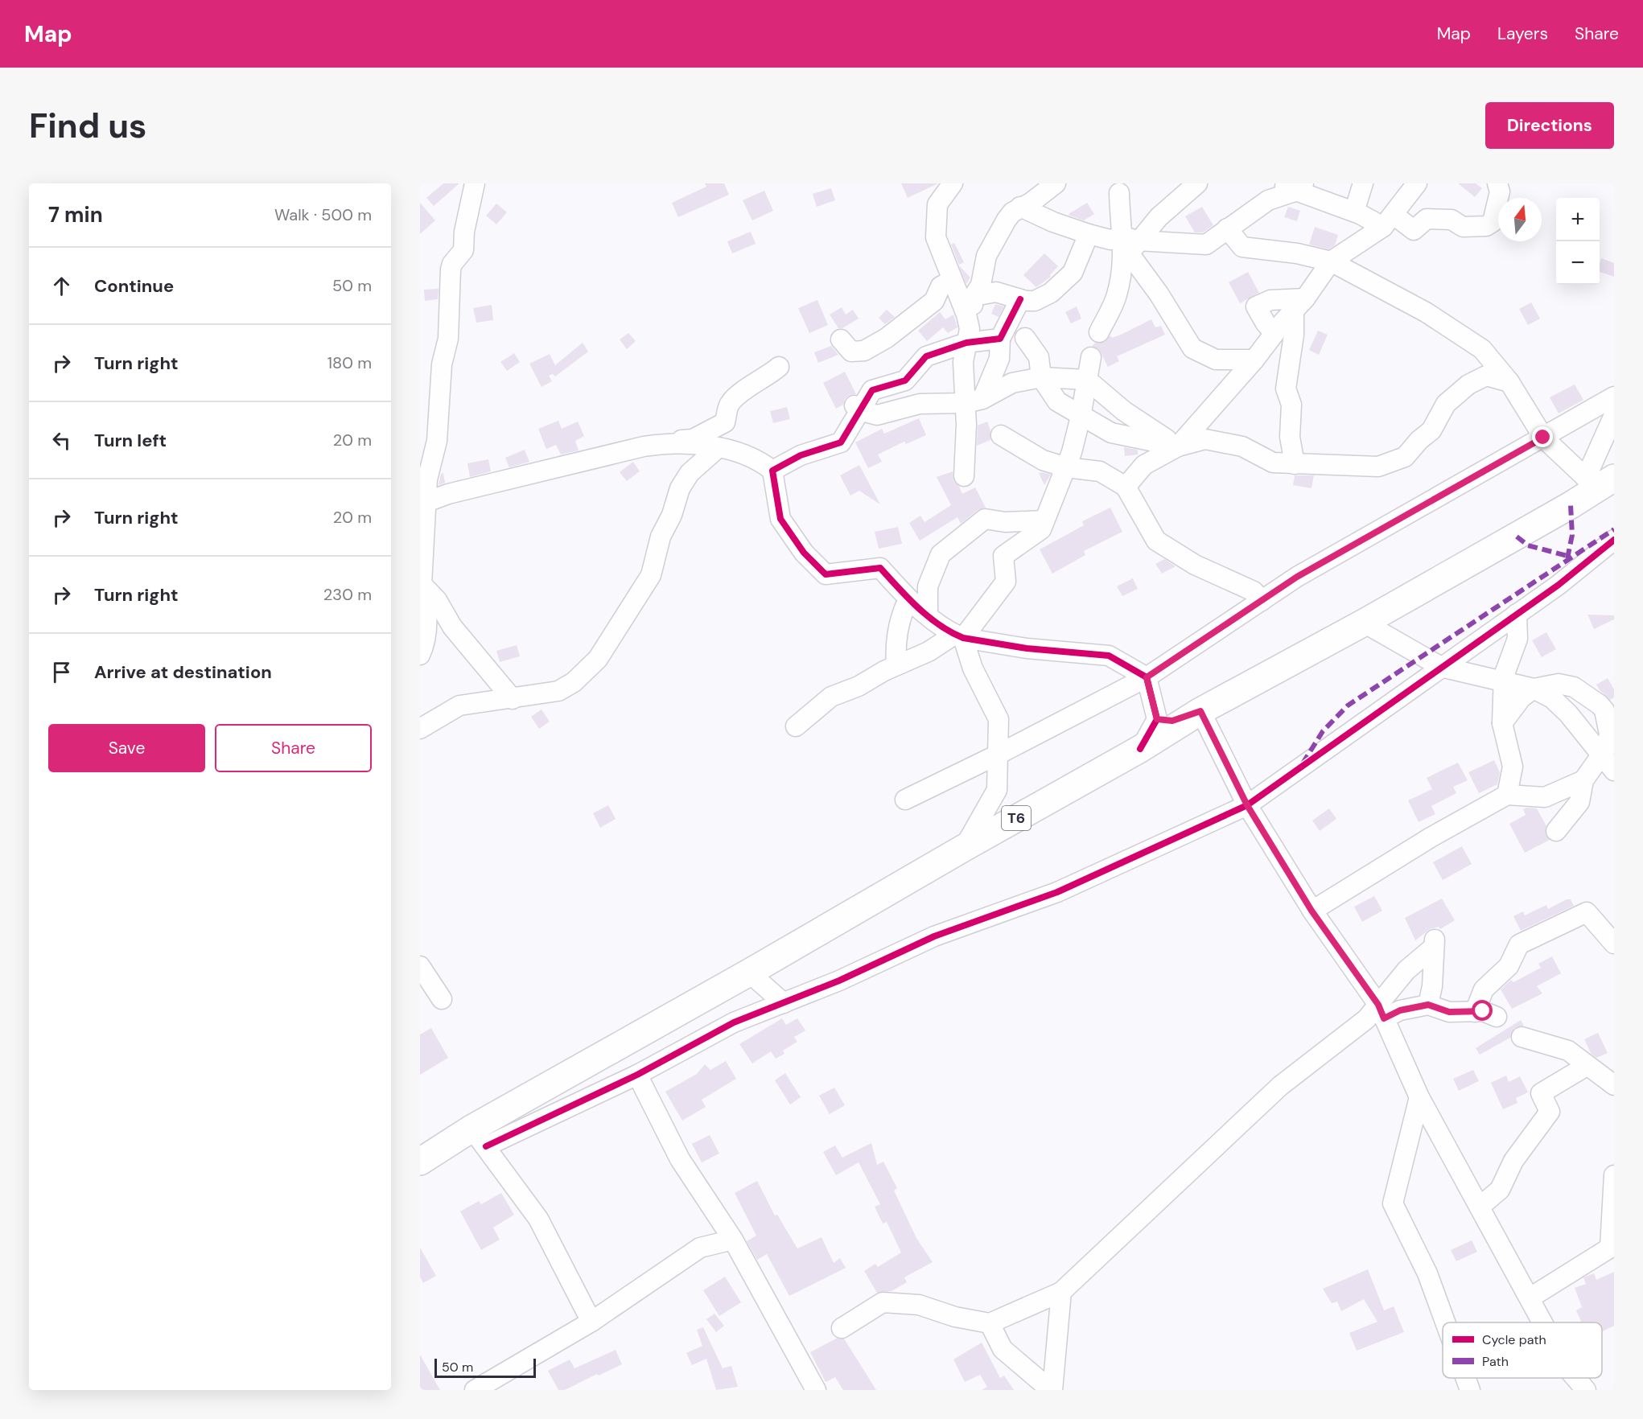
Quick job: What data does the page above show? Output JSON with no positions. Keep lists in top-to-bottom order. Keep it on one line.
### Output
{"streets":{"highway":["T6"]},"legend":["Cycle path","Path"],"scale_bar":"50 m","north":"top","page":{"header":"Map","nav":["Map","Layers","Share"],"buttons":["Directions",["Save","Share"]],"title":"Find us","heading":["7 min","Walk · 500 m"],"map_buttons":["+","−"],"list":[["Continue","50 m"],["Turn right","180 m"],["Turn left","20 m"],["Turn right","20 m"],["Turn right","230 m"],"Arrive at destination"],"scale":"50 m"}}
